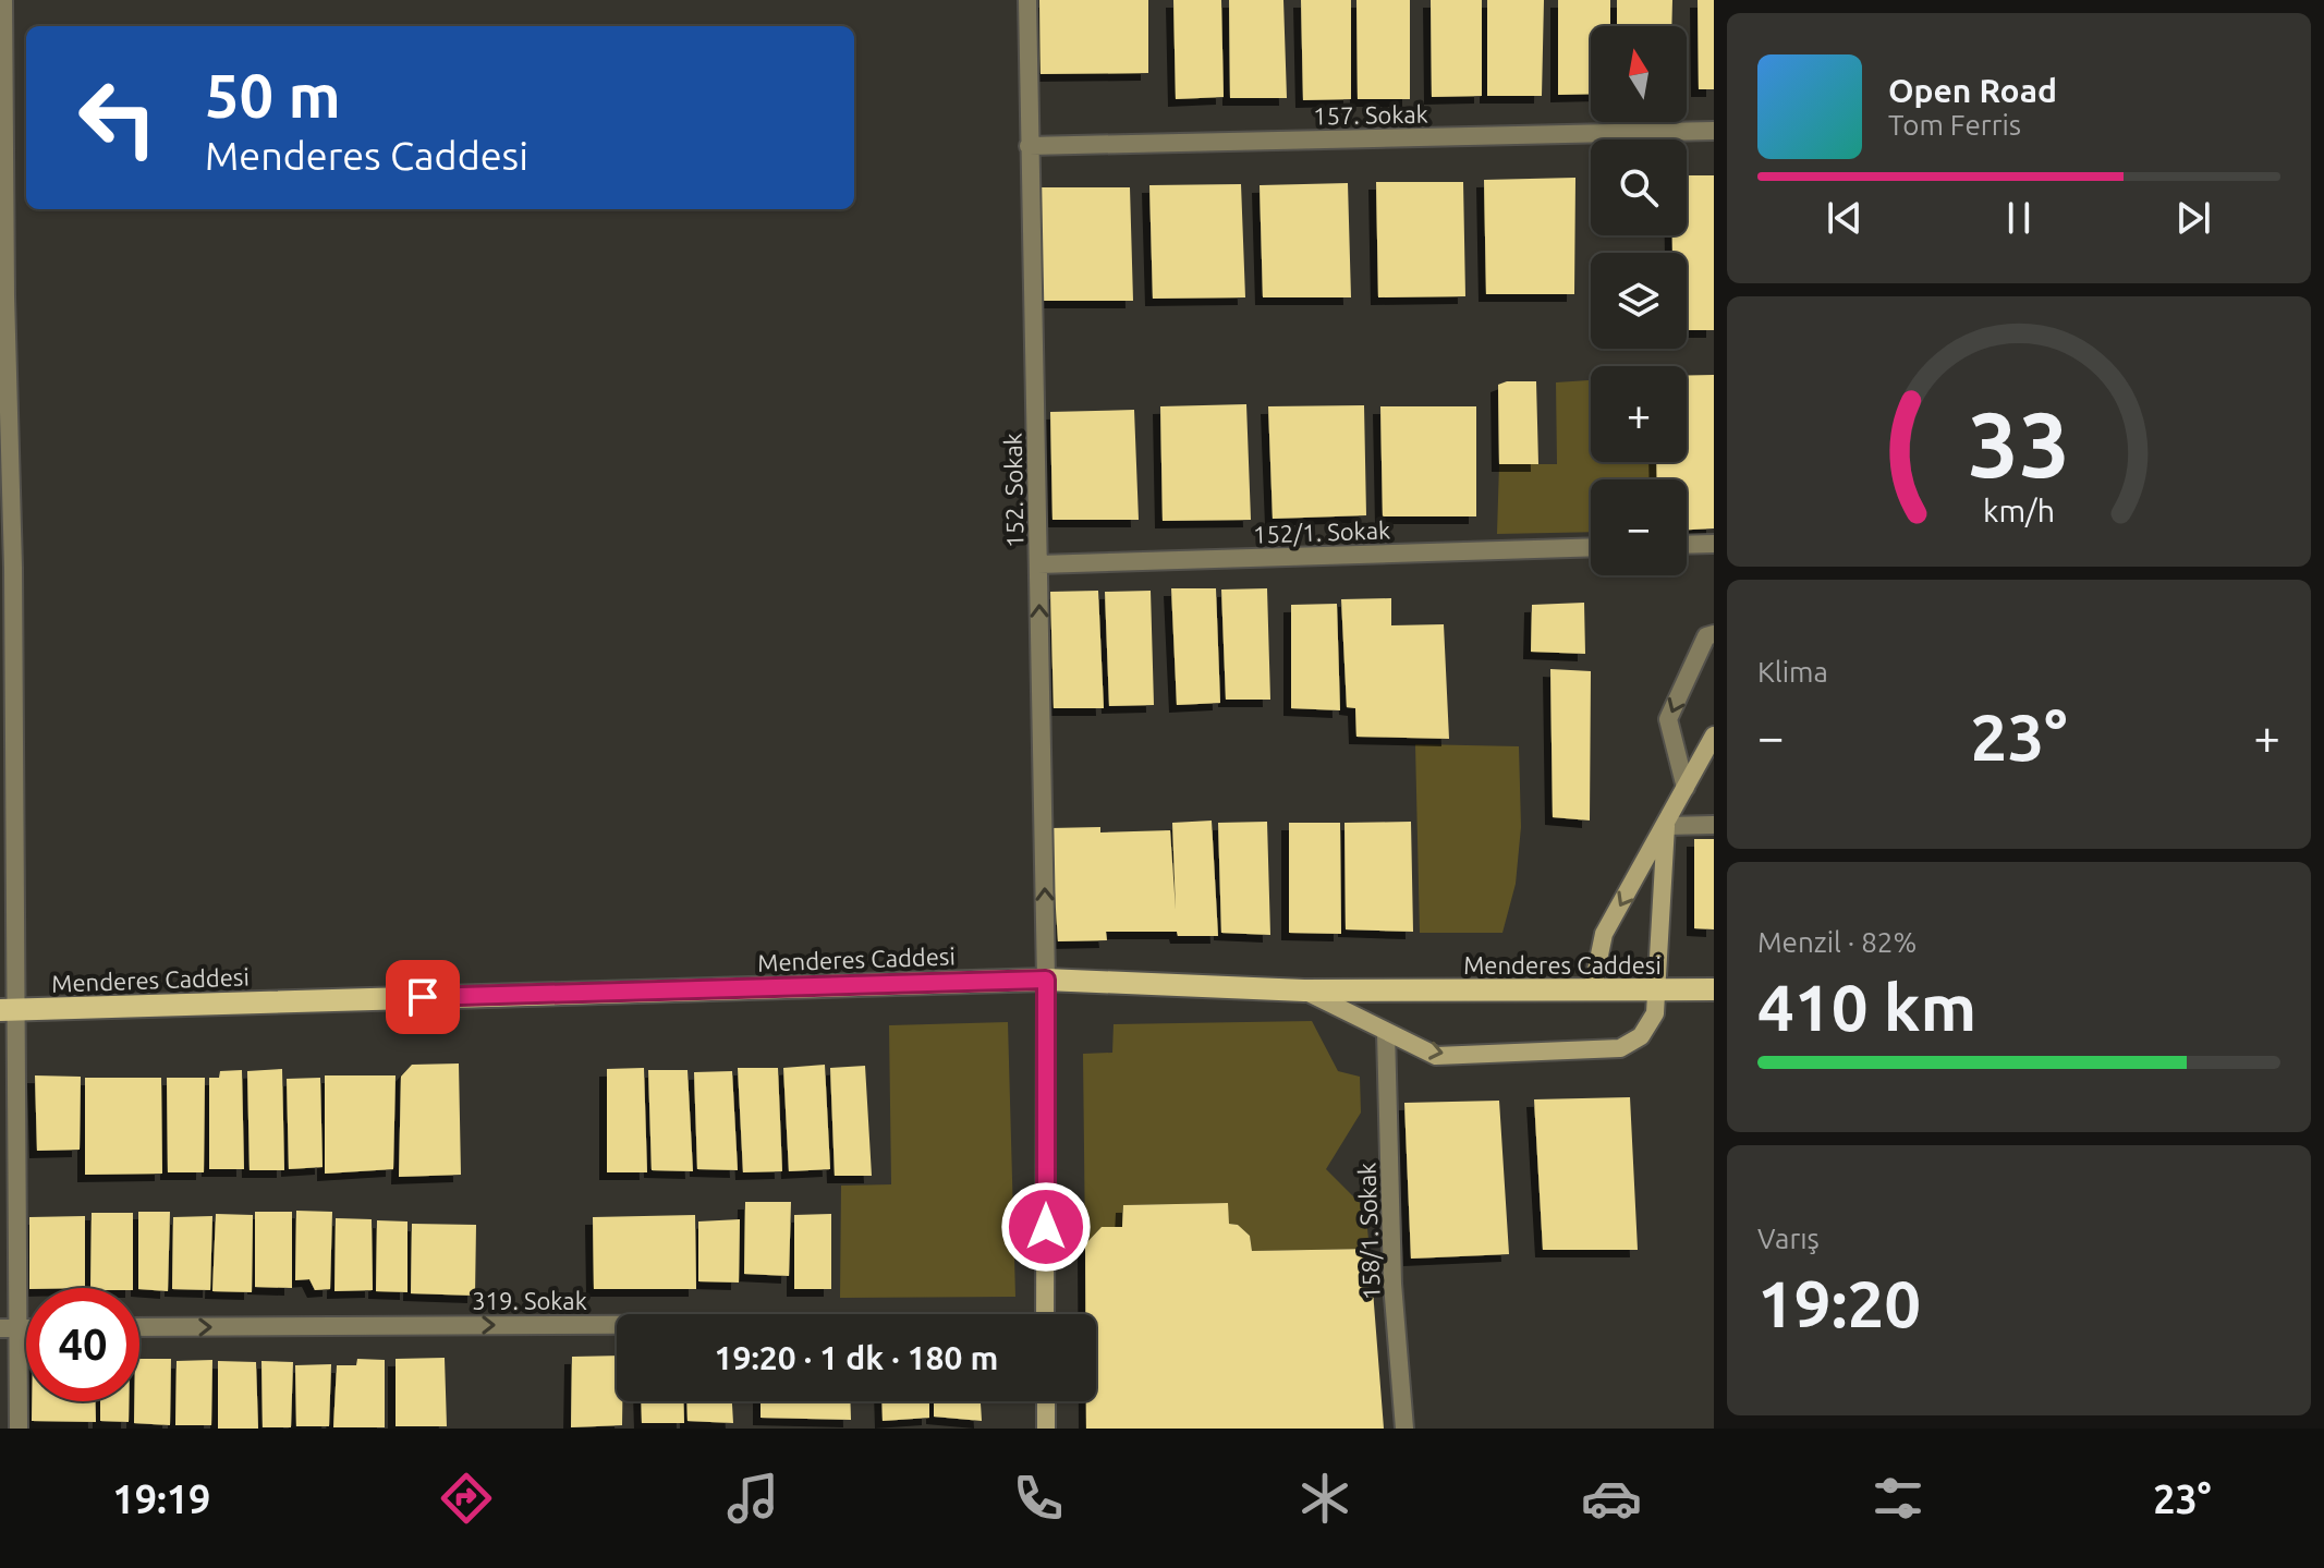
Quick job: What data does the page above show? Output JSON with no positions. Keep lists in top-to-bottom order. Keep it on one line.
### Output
{"streets":{"main road":["Menderes Caddesi"],"street":["157. Sokak","152. Sokak","152/1. Sokak","158/1. Sokak","319. Sokak"]},"crossings":[["157. Sokak","152. Sokak"],["152. Sokak","152/1. Sokak"],["152. Sokak","Menderes Caddesi"]],"one_way":["152. Sokak","319. Sokak"],"north":"top","page":{"map_buttons":["+","−"],"turn":["50 m","Menderes Caddesi"],"song":["Open Road","Tom Ferris"],"tile":["Klima",["Menzil · 82%","410 km"],["Varış","19:20"]],"heat":["−","23°","+"],"limit":"40","trip":"19:20 · 1 dk · 180 m","tabs":["19:19","23°"],"gauge":["33","km/h"]}}
